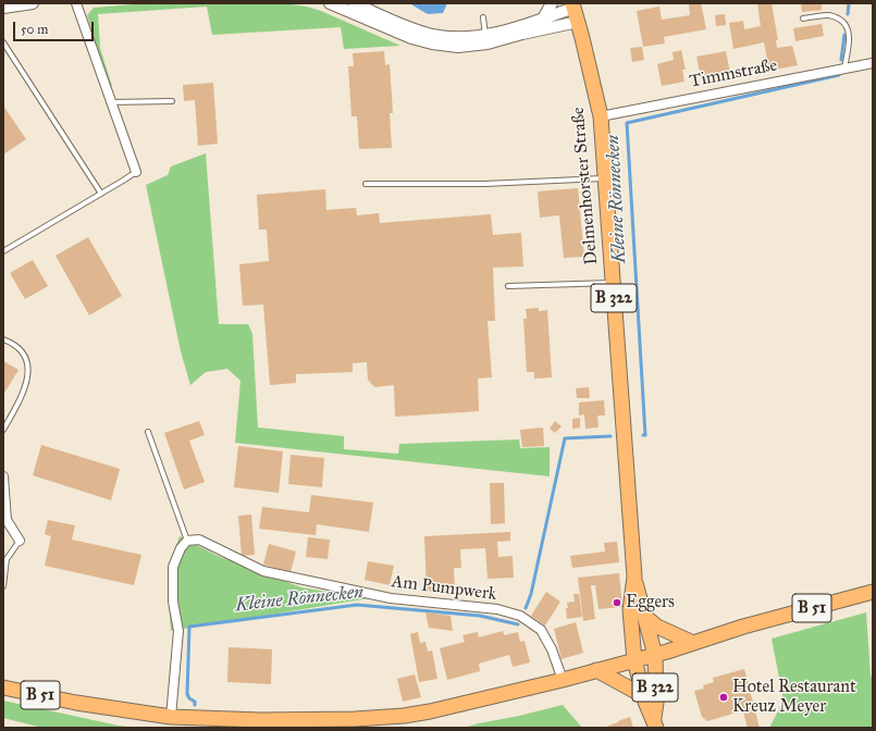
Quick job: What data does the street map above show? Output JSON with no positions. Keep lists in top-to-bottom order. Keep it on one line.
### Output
{"streets":{"main road":["Delmenhorster Straße","B 322","B 51"],"street":["Timmstraße","Am Pumpwerk"]},"crossings":[["Timmstraße","Delmenhorster Straße"],["Delmenhorster Straße","B 51"],["Am Pumpwerk","B 51"]],"water":["Kleine Rönnecken"],"places":["Eggers","Hotel Restaurant Kreuz Meyer"],"scale_bar":"50 m"}
